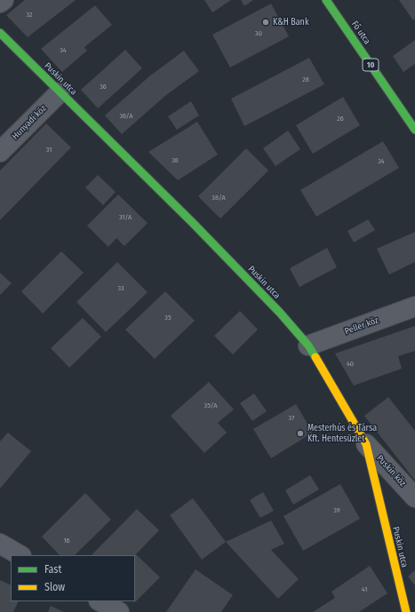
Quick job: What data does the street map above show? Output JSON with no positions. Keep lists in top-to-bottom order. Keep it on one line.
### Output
{"streets":{"street":["Fő utca","10","Puskin utca","Hunyadi köz","Peller köz","Puskin köz"]},"crossings":[["Puskin utca","Hunyadi köz"],["Puskin utca","Peller köz"],["Puskin utca","Puskin köz"]],"places":["K&H Bank","Mesterhús és Társa Kft. Hentesüzlet"],"house_numbers":["32","30","34","28","36","36/A","26","31","38","24","38/A","31/A","33","35","40","35/A","37","39","16","41"],"legend":["Fast","Slow"]}
